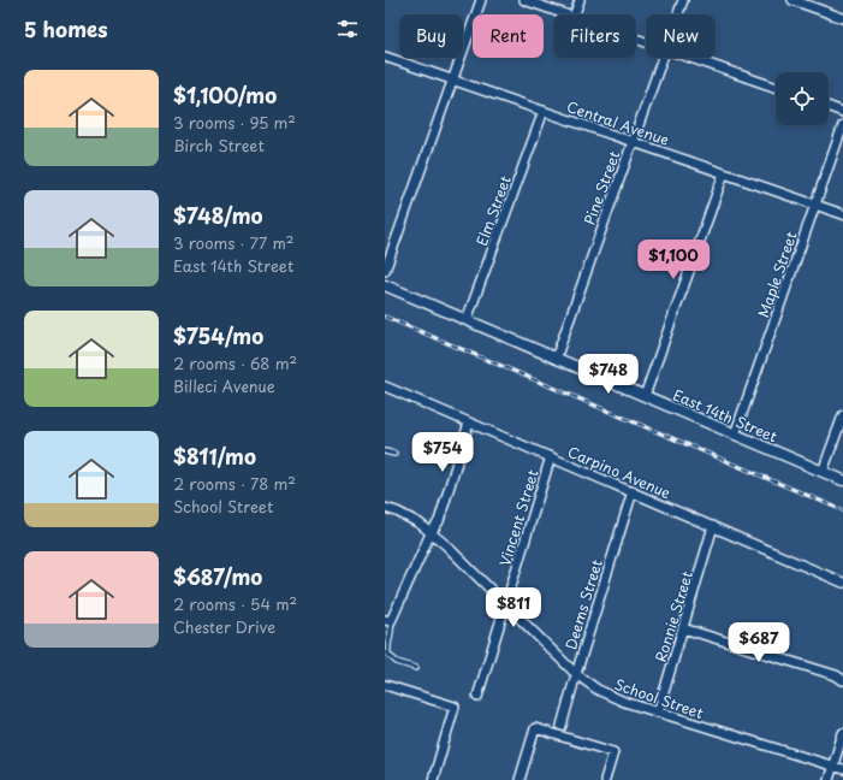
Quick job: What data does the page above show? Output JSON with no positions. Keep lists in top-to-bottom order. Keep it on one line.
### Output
{"streets":{"street":["Central Avenue","Pine Street","Elm Street","Maple Street","East 14th Street","Carpino Avenue","Vincent Street","Deems Street","Ronnie Street","School Street"]},"crossings":[["Central Avenue","Pine Street"],["Central Avenue","Elm Street"],["Central Avenue","Maple Street"],["Pine Street","East 14th Street"],["Elm Street","East 14th Street"],["Maple Street","East 14th Street"],["Carpino Avenue","Vincent Street"],["Carpino Avenue","Deems Street"],["Carpino Avenue","Ronnie Street"],["Vincent Street","School Street"],["Deems Street","School Street"],["Ronnie Street","School Street"]],"page":{"heading":"5 homes","chip":["Buy","Rent","Filters","New"],"list":[{"name":"$1,100/mo","note":"3 rooms · 95 m² · Birch Street"},{"name":"$748/mo","note":"3 rooms · 77 m² · East 14th Street"},{"name":"$754/mo","note":"2 rooms · 68 m² · Billeci Avenue"},{"name":"$811/mo","note":"2 rooms · 78 m² · School Street"},{"name":"$687/mo","note":"2 rooms · 54 m² · Chester Drive"}],"price":["$1,100","$748","$754","$811","$687"]}}
